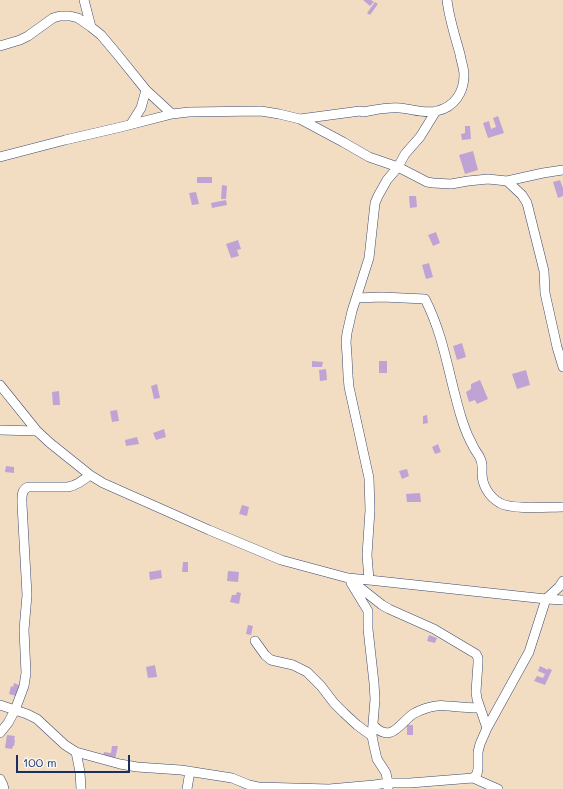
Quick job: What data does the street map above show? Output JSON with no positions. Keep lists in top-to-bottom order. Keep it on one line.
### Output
{"scale_bar":"100 m"}
